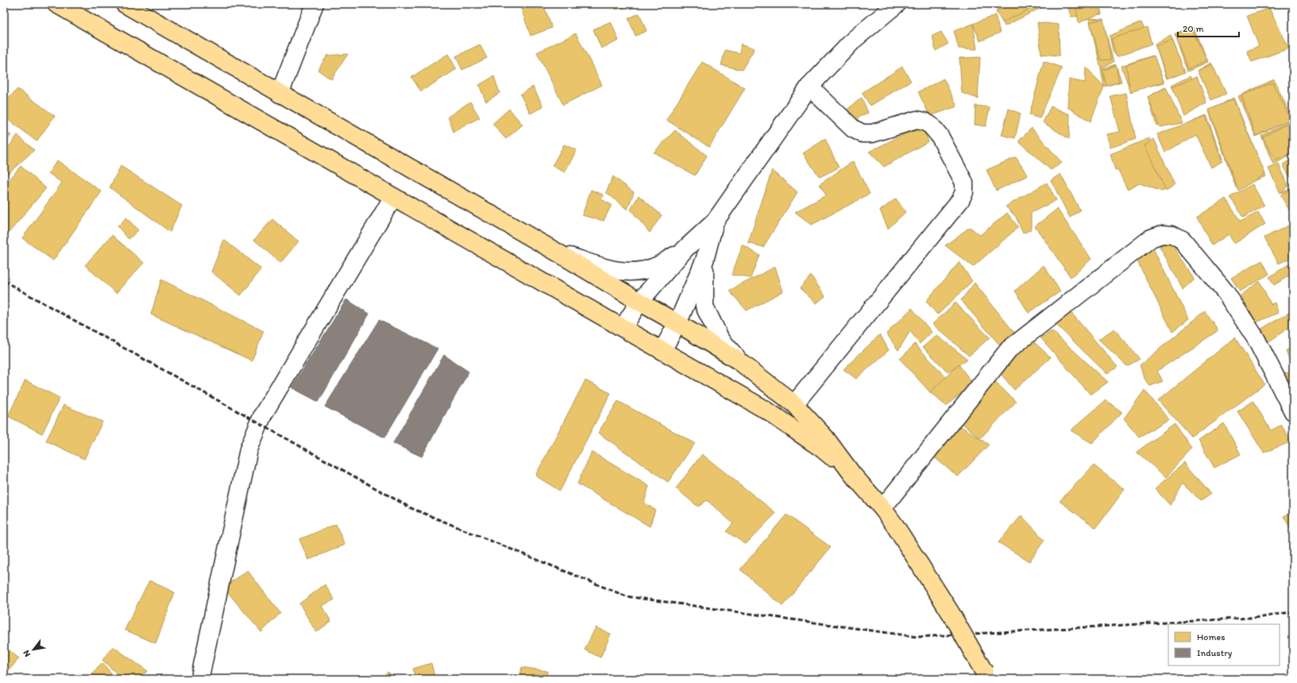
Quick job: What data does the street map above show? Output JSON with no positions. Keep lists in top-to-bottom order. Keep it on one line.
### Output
{"legend":["Homes","Industry"],"scale_bar":"20 m","north":"bottom left"}
